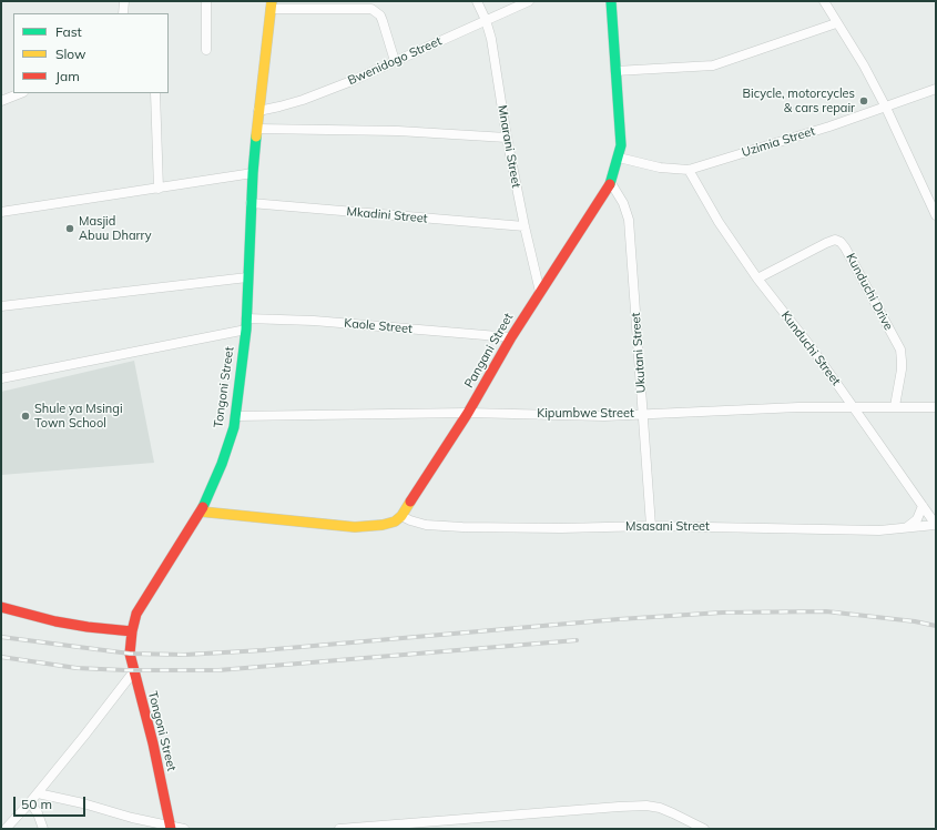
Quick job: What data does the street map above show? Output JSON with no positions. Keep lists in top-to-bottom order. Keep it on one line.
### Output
{"streets":{"street":["Bwenidogo Street","Uzimia Street","Mnarani Street","Mkadini Street","Kunduchi Drive","Kaole Street","Kunduchi Street","Pangani Street","Ukutani Street","Tongoni Street","Kipumbwe Street","Msasani Street"]},"crossings":[["Bwenidogo Street","Mnarani Street"],["Bwenidogo Street","Tongoni Street"],["Uzimia Street","Kunduchi Street"],["Uzimia Street","Pangani Street"],["Mnarani Street","Mkadini Street"],["Mnarani Street","Pangani Street"],["Mkadini Street","Tongoni Street"],["Kunduchi Drive","Kunduchi Street"],["Kunduchi Drive","Kipumbwe Street"],["Kaole Street","Pangani Street"],["Kaole Street","Tongoni Street"],["Kunduchi Street","Kipumbwe Street"],["Kunduchi Street","Msasani Street"],["Pangani Street","Ukutani Street"],["Pangani Street","Kipumbwe Street"],["Pangani Street","Msasani Street"],["Ukutani Street","Kipumbwe Street"],["Ukutani Street","Msasani Street"],["Tongoni Street","Kipumbwe Street"]],"places":["Bicycle, motorcycles & cars repair","Masjid Abuu Dharry","Shule ya Msingi Town School"],"legend":["Fast","Slow","Jam"],"scale_bar":"50 m"}
